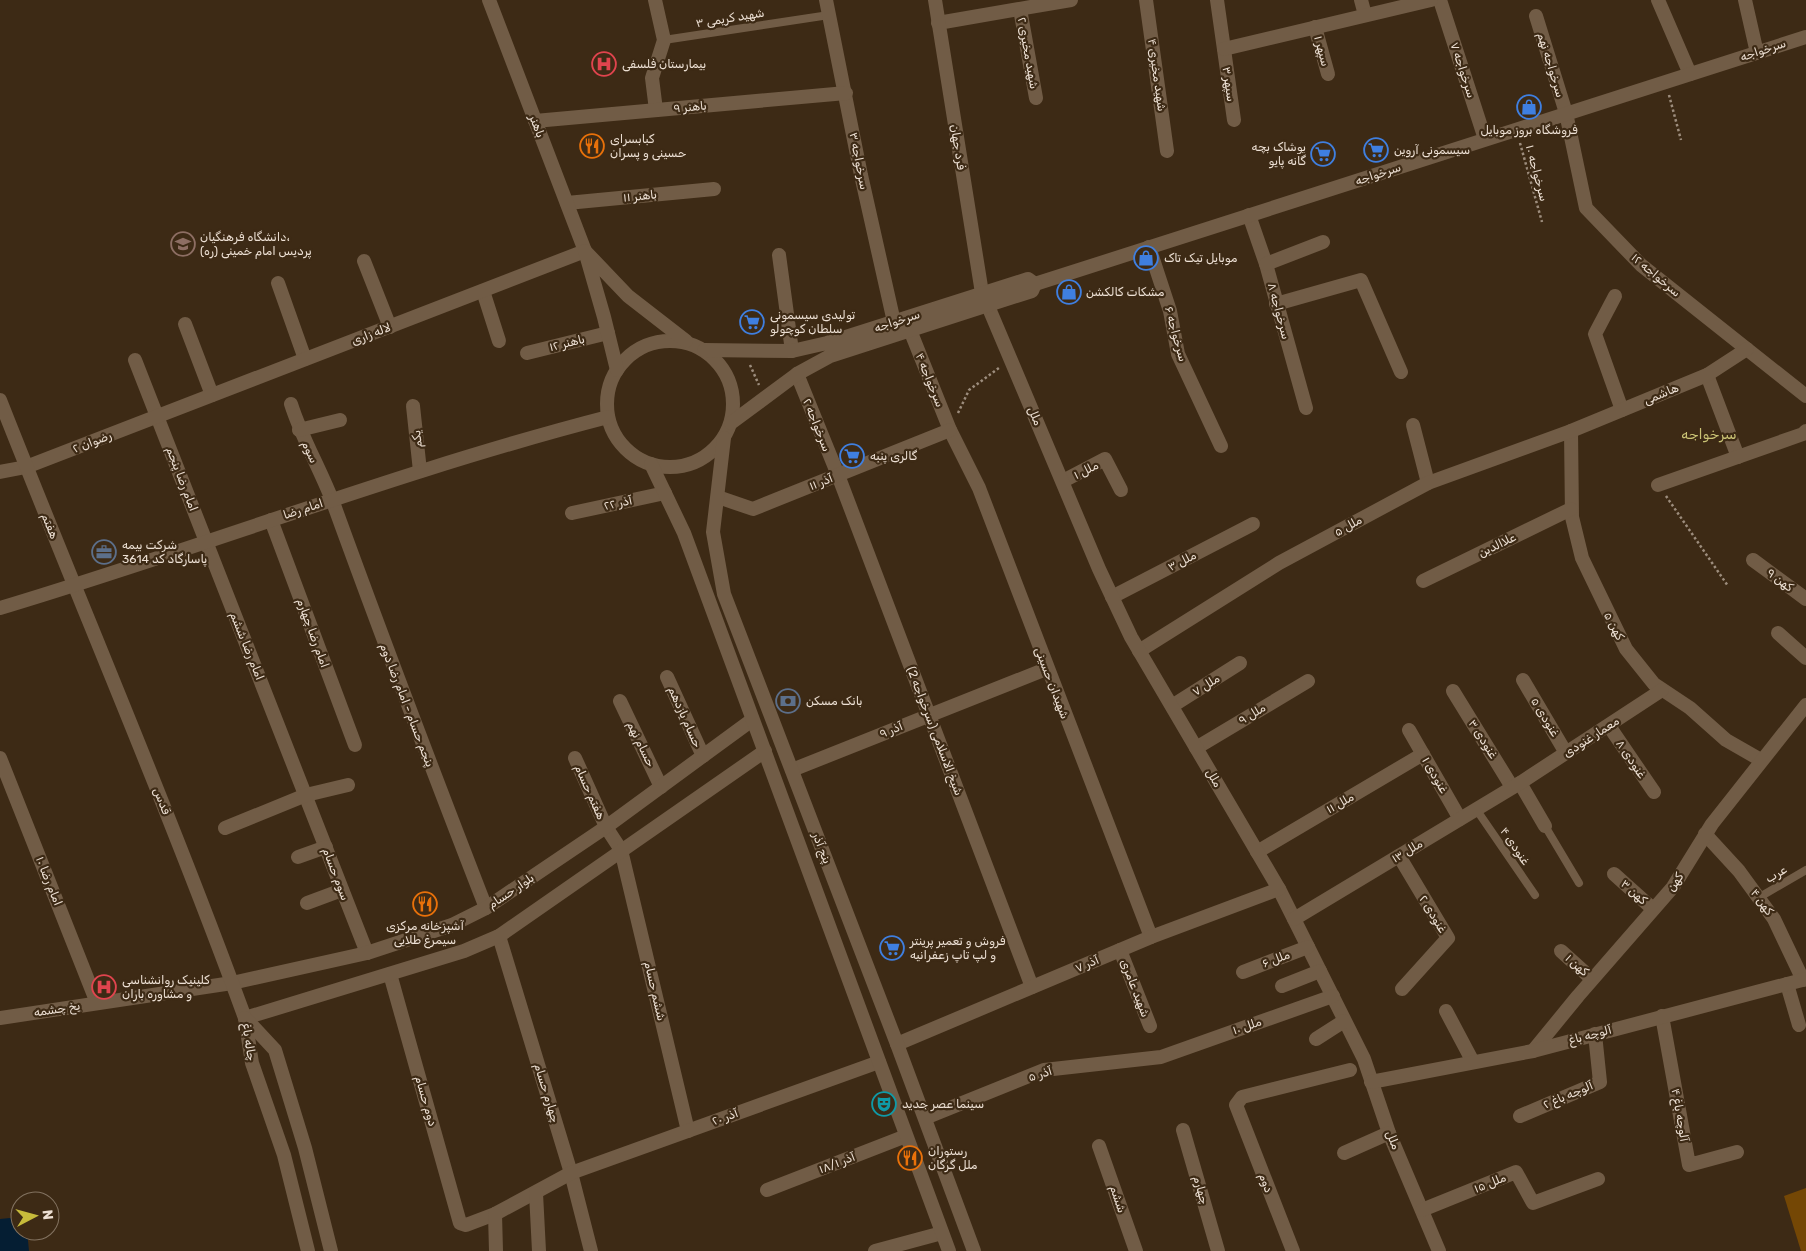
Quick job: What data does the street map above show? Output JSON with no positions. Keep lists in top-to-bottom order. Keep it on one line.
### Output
{"streets":{"street":["سرخواجه","۱ سپهر","۲ شهید مخیری","سرخواجه نهم","سرخواجه ۷","۴ شهید مخیری","۳ سپهر","۹ باهنر","باهنر","فرد جهان","سرخواجه ۳","باهنر ۱۱","۱۲ سرخواجه","۸ سرخواجه","لاله زاری","سرخواجه ۶","۱۲ باهنر","سرخواجه ۴","هاشمی","ملل","سرخواجه ۲","یکم","۲ رضوان","سوم","ملل ۱","امام رضا پنجم","آذر ۱۱","۲۲ آذر","امام رضا","هفتم","ملل ۵","علاالدین","ملل ۳","۹ کهن","۵ کهن","امام رضا چهارم","امام رضا ششم","شهیدان حسینی","۷ ملل","پنجم حسام - امام رضا دوم","ملل ۹","حسام یازدهم","۵ غنودی","۹ آذر","شیخ الاسلامی (سرخواجه 2)","معمار غنودی","۳ غنودی","حسام نهم","۸ غنودی","۱ غنودی","هفتم حسام","قدس","۱۱ ملل","پنج آذر","ملل ۱۳","سوم حسام","امام رضا ۱۰","کهن","بلوار حسام","۳ کهن","۴ کهن","۲ غنودی","۶ ملل","آذر ۷","۱ کهن","شهید عامری","ششم حسام","یخ چشمه","۱۰ ملل","آلوچه باغ","چاله باغ","آذر ۵","چهارم حسام","۲ آلوچه باغ","دوم حسام","۴ آلوچه باغ","۲۰ آذر","۱۸/۱ آذر","دوم","ملل ۱۵","چهارم","ششم"],"lane":["۳ شهید کریمی","۴ غنودی","عرب"],"path":["۱۰ سرخواجه"]},"crossings":[["۳ شهید کریمی","سرخواجه ۳"],["سرخواجه","سرخواجه نهم"],["سرخواجه","سرخواجه ۷"],["سرخواجه","باهنر"],["سرخواجه","فرد جهان"],["سرخواجه","سرخواجه ۳"],["سرخواجه","۱۰ سرخواجه"],["سرخواجه","۱۲ سرخواجه"],["سرخواجه","۸ سرخواجه"],["سرخواجه","سرخواجه ۶"],["سرخواجه","سرخواجه ۴"],["سرخواجه","ملل"],["سرخواجه","سرخواجه ۲"],["سرخواجه","امام رضا"],["سرخواجه","پنج آذر"],["سرخواجه نهم","۱۲ سرخواجه"],["۹ باهنر","باهنر"],["۹ باهنر","سرخواجه ۳"],["باهنر","باهنر ۱۱"],["باهنر","لاله زاری"],["باهنر","۱۲ باهنر"],["باهنر","امام رضا"],["باهنر","پنج آذر"],["فرد جهان","ملل"],["۱۲ سرخواجه","هاشمی"],["لاله زاری","۲ رضوان"],["لاله زاری","امام رضا پنجم"],["سرخواجه ۴","آذر ۱۱"],["سرخواجه ۴","شهیدان حسینی"],["هاشمی","ملل ۵"],["هاشمی","۵ کهن"],["ملل","ملل ۱"],["ملل","ملل ۵"],["ملل","ملل ۳"],["ملل","۷ ملل"],["ملل","ملل ۹"],["ملل","۱۱ ملل"],["ملل","ملل ۱۳"],["ملل","۶ ملل"],["ملل","آذر ۷"],["ملل","۱۰ ملل"],["ملل","آلوچه باغ"],["ملل","ملل ۱۵"],["سرخواجه ۲","آذر ۱۱"],["سرخواجه ۲","شیخ الاسلامی (سرخواجه 2)"],["یکم","امام رضا"],["۲ رضوان","امام رضا پنجم"],["۲ رضوان","هفتم"],["سوم","امام رضا"],["سوم","پنجم حسام - امام رضا دوم"],["امام رضا پنجم","امام رضا"],["امام رضا پنجم","امام رضا ششم"],["آذر ۱۱","شهیدان حسینی"],["آذر ۱۱","شیخ الاسلامی (سرخواجه 2)"],["آذر ۱۱","پنج آذر"],["۲۲ آذر","پنج آذر"],["امام رضا","هفتم"],["امام رضا","امام رضا چهارم"],["امام رضا","امام رضا ششم"],["امام رضا","پنجم حسام - امام رضا دوم"],["امام رضا","قدس"],["امام رضا","پنج آذر"],["هفتم","قدس"],["ملل ۵","۵ کهن"],["علاالدین","۵ کهن"],["۵ کهن","معمار غنودی"],["۵ کهن","کهن"],["امام رضا ششم","سوم حسام"],["شهیدان حسینی","۹ آذر"],["شهیدان حسینی","آذر ۷"],["پنجم حسام - امام رضا دوم","بلوار حسام"],["حسام یازدهم","بلوار حسام"],["۵ غنودی","معمار غنودی"],["۹ آذر","شیخ الاسلامی (سرخواجه 2)"],["۹ آذر","پنج آذر"],["شیخ الاسلامی (سرخواجه 2)","آذر ۷"],["معمار غنودی","۳ غنودی"],["معمار غنودی","۸ غنودی"],["معمار غنودی","ملل ۱۳"],["۳ غنودی","ملل ۱۳"],["حسام نهم","بلوار حسام"],["۱ غنودی","۱۱ ملل"],["۱ غنودی","ملل ۱۳"],["هفتم حسام","بلوار حسام"],["هفتم حسام","ششم حسام"],["قدس","بلوار حسام"],["قدس","یخ چشمه"],["قدس","چاله باغ"],["۴ غنودی","ملل ۱۳"],["پنج آذر","بلوار حسام"],["پنج آذر","آذر ۷"],["پنج آذر","آذر ۵"],["پنج آذر","۲۰ آذر"],["پنج آذر","۱۸/۱ آذر"],["ملل ۱۳","۲ غنودی"],["سوم حسام","بلوار حسام"],["عرب","۴ کهن"],["امام رضا ۱۰","یخ چشمه"],["کهن","۳ کهن"],["کهن","۴ کهن"],["کهن","۱ کهن"],["کهن","آلوچه باغ"],["بلوار حسام","یخ چشمه"],["۴ کهن","آلوچه باغ"],["آذر ۷","شهید عامری"],["ششم حسام","۲۰ آذر"],["۱۰ ملل","آذر ۵"],["آلوچه باغ","۲ آلوچه باغ"],["آلوچه باغ","۴ آلوچه باغ"],["چهارم حسام","۲۰ آذر"],["دوم حسام","۲۰ آذر"]],"districts":["سرخواجه"],"places":{"hospital":["بیمارستان فلسفی","کلینیک روانشناسی و مشاوره باران"],"shop":["فروشگاه بروز موبایل","موبایل تیک تاک","مشکات کالکشن"],"restaurant":["کبابسرای حسینی و پسران","آشپزخانه مرکزی سیمرغ طلایی","رستوران ملل گرگان"],"supermarket":["سیسمونی آروین","پوشاک بچه گانه پایو","تولیدی سیسمونی سلطان کوچولو","گالری پنبه","فروش و تعمیر پرینتر و لپ تاپ زعفرانیه"],"school or university":["دانشگاه فرهنگیان، پردیس امام خمینی (ره)"],"office":["شرکت بیمه پاسارگاد کد 3614"],"bank":["بانک مسکن"],"theatre":["سینما عصر جدید"]},"north":"right"}
